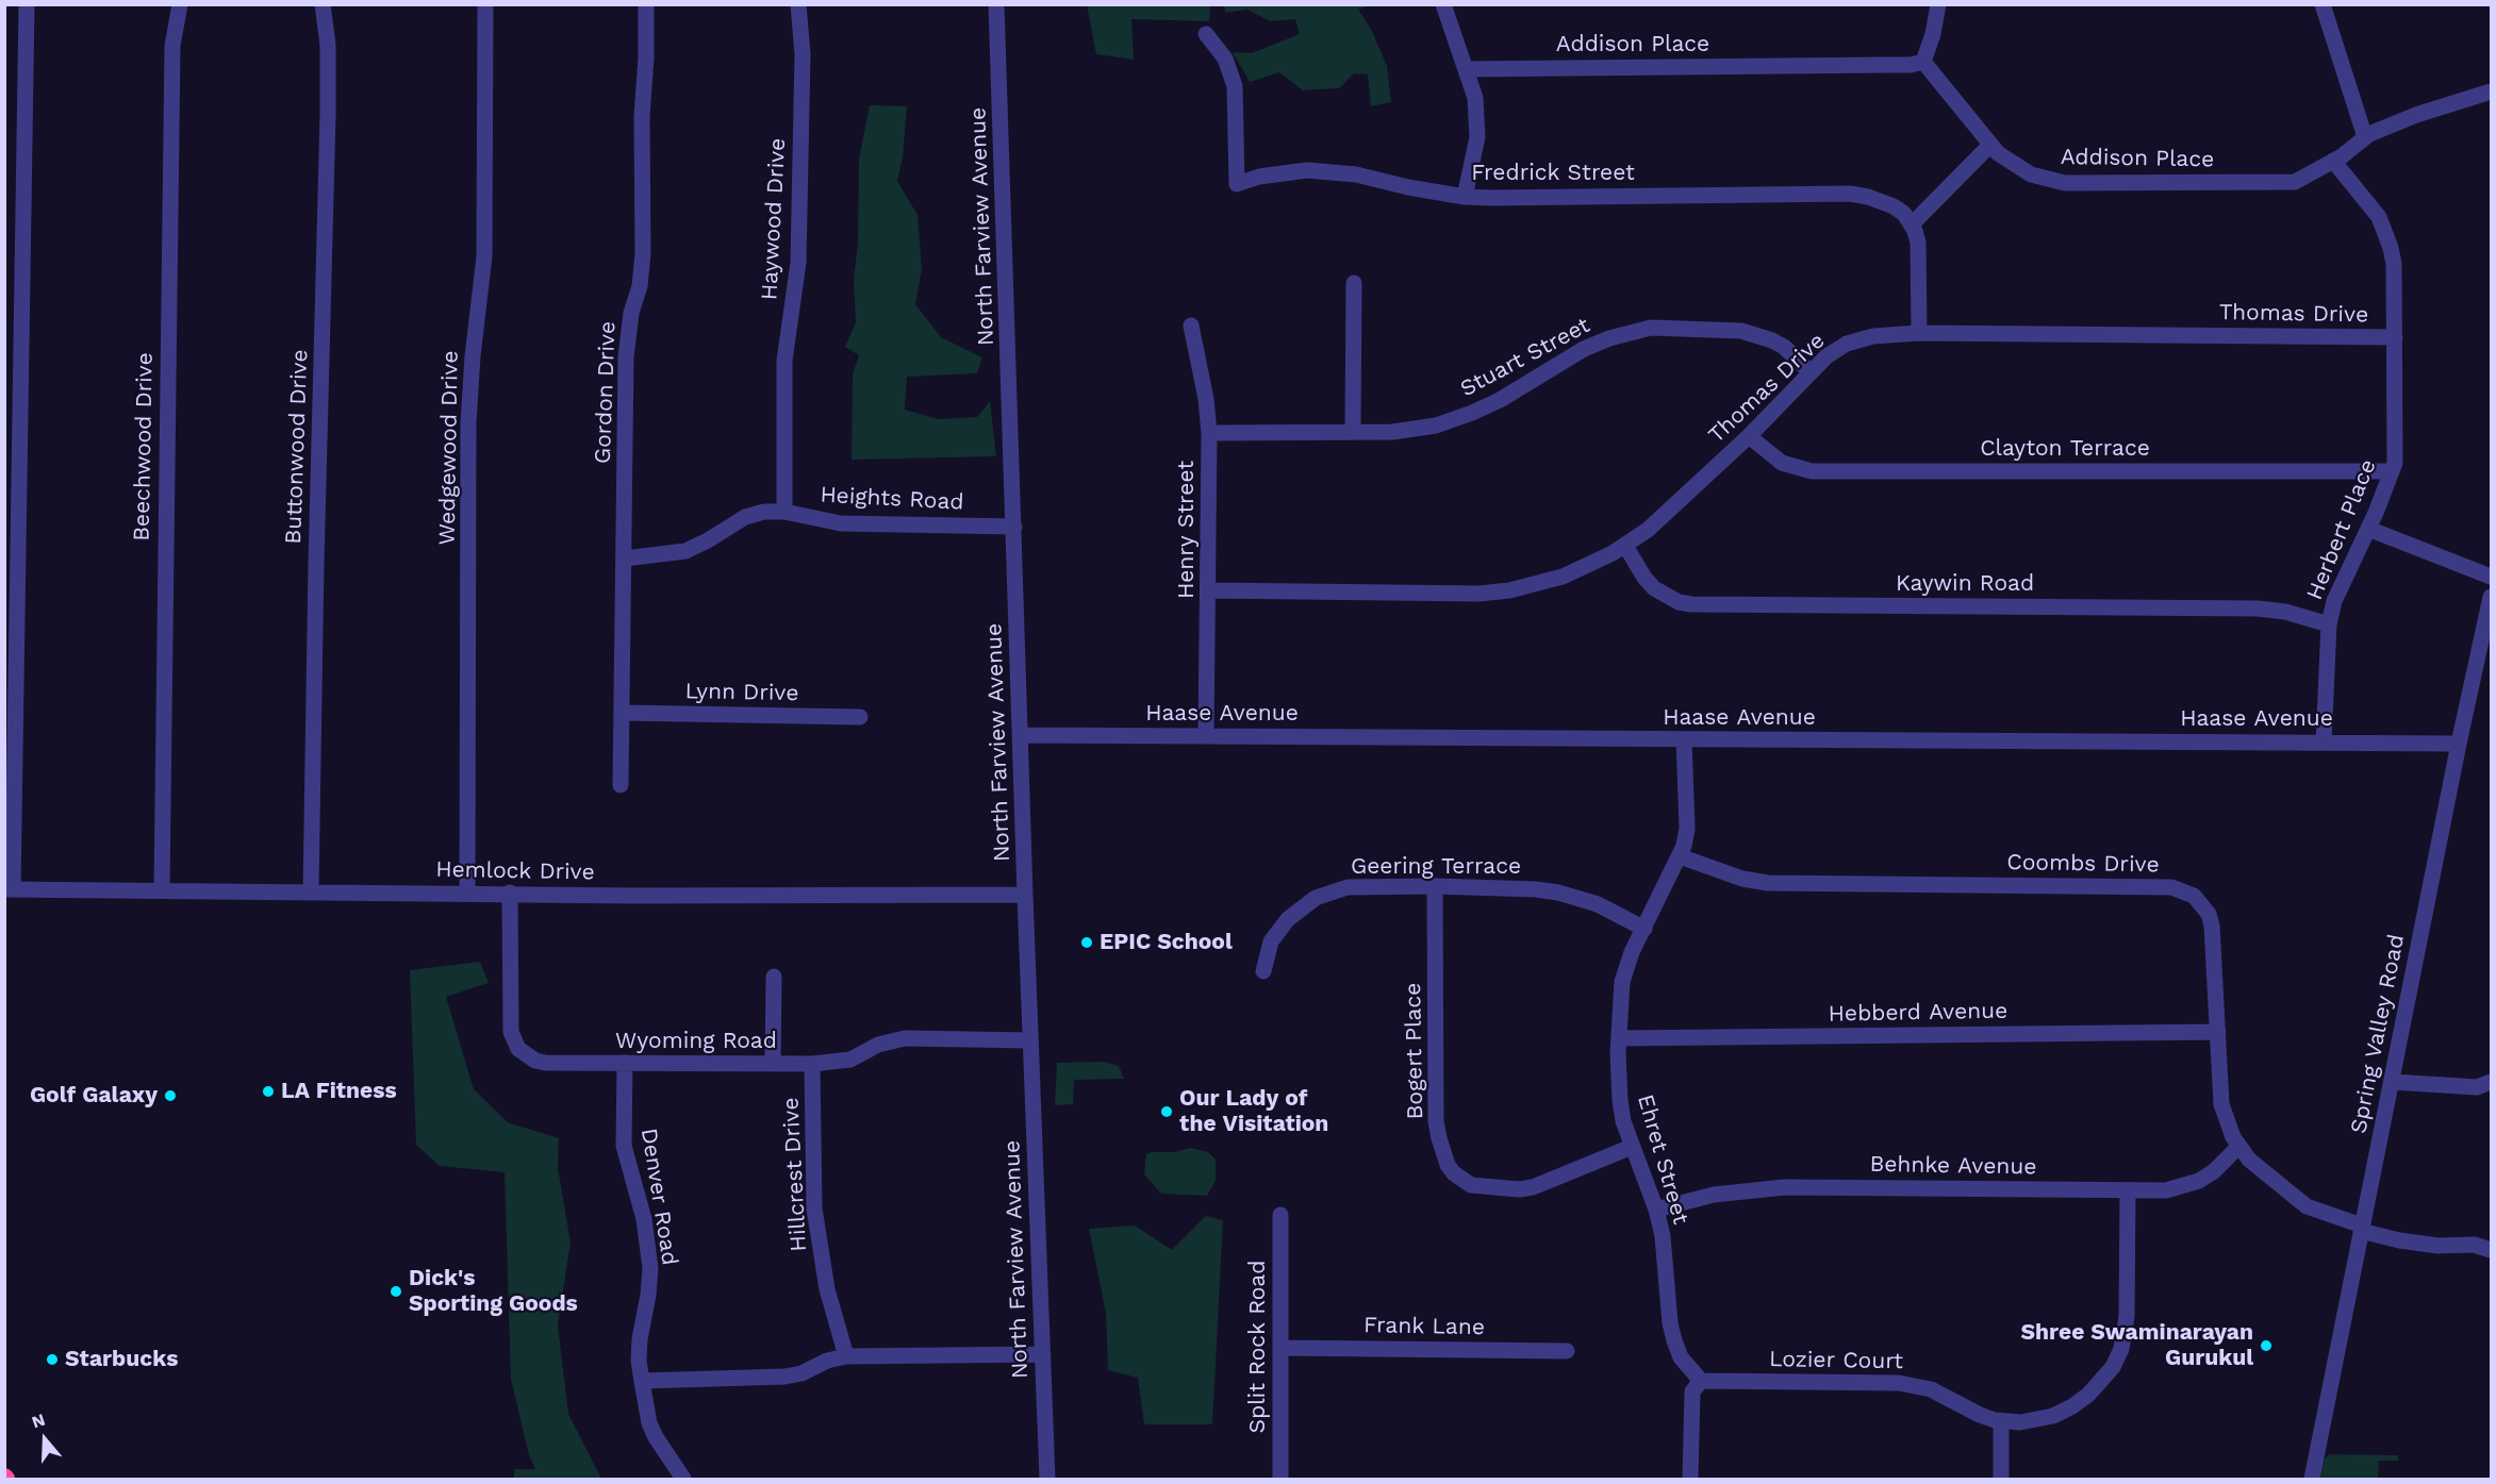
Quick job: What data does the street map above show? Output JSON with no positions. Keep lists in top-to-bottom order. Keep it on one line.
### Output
{"streets":{"street":["Addison Place","Fredrick Street","Haywood Drive","North Farview Avenue","Thomas Drive","Stuart Street","Gordon Drive","Beechwood Drive","Buttonwood Drive","Wedgewood Drive","Clayton Terrace","Heights Road","Henry Street","Herbert Place","Kaywin Road","Lynn Drive","Haase Avenue","Coombs Drive","Geering Terrace","Hemlock Drive","Hebberd Avenue","Spring Valley Road","Wyoming Road","Bogert Place","Ehret Street","Behnke Avenue","Hillcrest Drive","Denver Road","Frank Lane","Split Rock Road","Lozier Court"]},"crossings":[["Addison Place","Herbert Place"],["Haywood Drive","Heights Road"],["North Farview Avenue","Heights Road"],["North Farview Avenue","Haase Avenue"],["North Farview Avenue","Hemlock Drive"],["North Farview Avenue","Wyoming Road"],["Thomas Drive","Stuart Street"],["Thomas Drive","Clayton Terrace"],["Thomas Drive","Henry Street"],["Thomas Drive","Herbert Place"],["Thomas Drive","Kaywin Road"],["Stuart Street","Henry Street"],["Gordon Drive","Heights Road"],["Gordon Drive","Lynn Drive"],["Beechwood Drive","Hemlock Drive"],["Buttonwood Drive","Hemlock Drive"],["Wedgewood Drive","Hemlock Drive"],["Clayton Terrace","Herbert Place"],["Henry Street","Haase Avenue"],["Herbert Place","Kaywin Road"],["Herbert Place","Haase Avenue"],["Haase Avenue","Spring Valley Road"],["Haase Avenue","Ehret Street"],["Coombs Drive","Hebberd Avenue"],["Coombs Drive","Spring Valley Road"],["Coombs Drive","Ehret Street"],["Coombs Drive","Behnke Avenue"],["Geering Terrace","Bogert Place"],["Geering Terrace","Ehret Street"],["Hemlock Drive","Wyoming Road"],["Hebberd Avenue","Ehret Street"],["Wyoming Road","Hillcrest Drive"],["Wyoming Road","Denver Road"],["Bogert Place","Ehret Street"],["Ehret Street","Behnke Avenue"],["Ehret Street","Lozier Court"],["Frank Lane","Split Rock Road"]],"places":["EPIC School","LA Fitness","Golf Galaxy","Our Lady of the Visitation","Dick's Sporting Goods","Shree Swaminarayan Gurukul","Starbucks"],"north":"top"}
